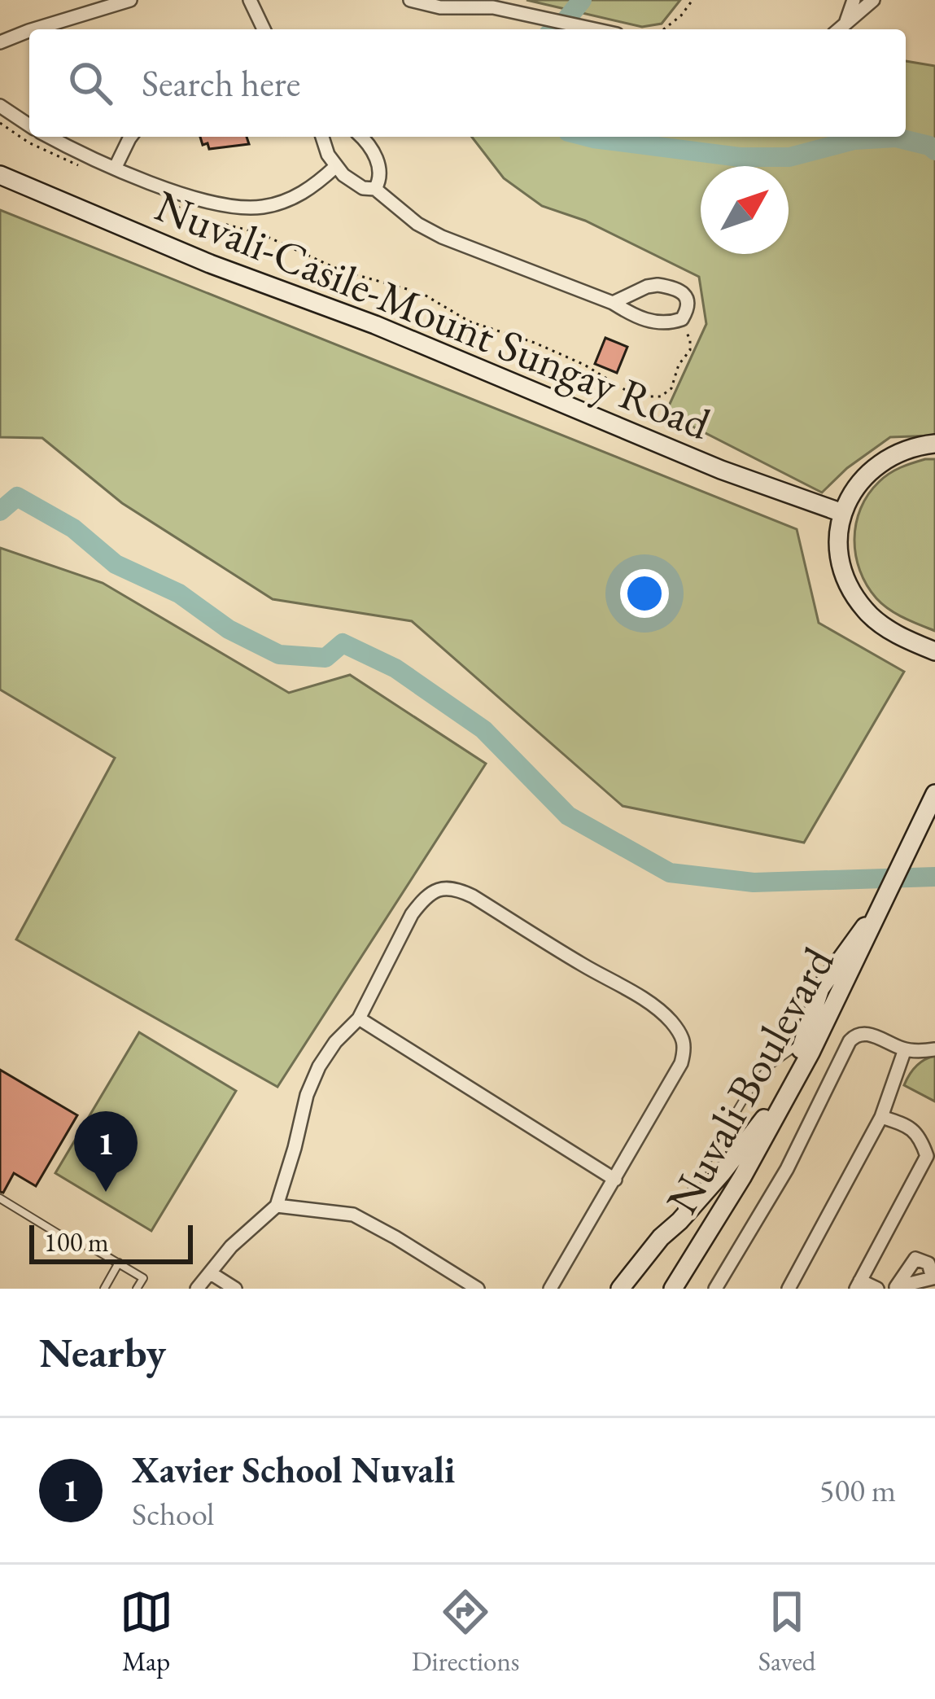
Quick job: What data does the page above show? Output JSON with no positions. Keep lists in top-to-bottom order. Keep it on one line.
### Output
{"streets":{"main road":["Nuvali-Casile-Mount Sungay Road","Nuvali Boulevard"]},"scale_bar":"100 m","north":"top right","page":{"search":"Search here","pins":"1","scale":"100 m","heading":"Nearby","list":[{"mark":"1","name":"Xavier School Nuvali","note":"School","value":"500 m"}],"nav":["Map","Directions","Saved"]}}
